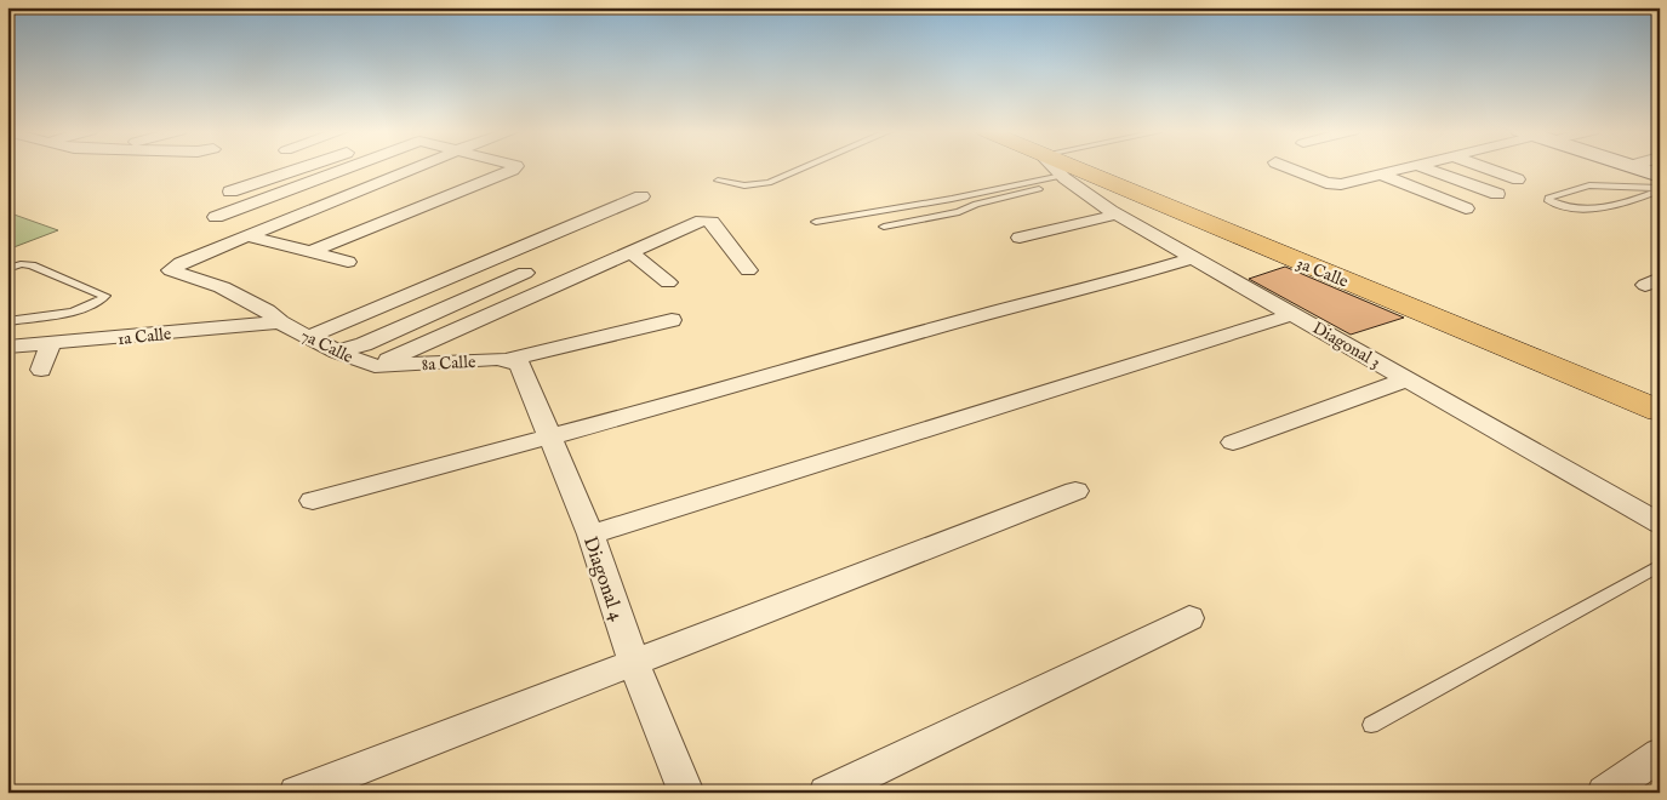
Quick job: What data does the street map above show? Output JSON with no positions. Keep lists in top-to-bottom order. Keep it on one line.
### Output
{"streets":{"main road":["3a Calle"],"street":["1a Calle","Diagonal 3","7a Calle","8a Calle","Diagonal 4"]},"crossings":[["1a Calle","7a Calle"],["7a Calle","8a Calle"],["8a Calle","Diagonal 4"]]}
